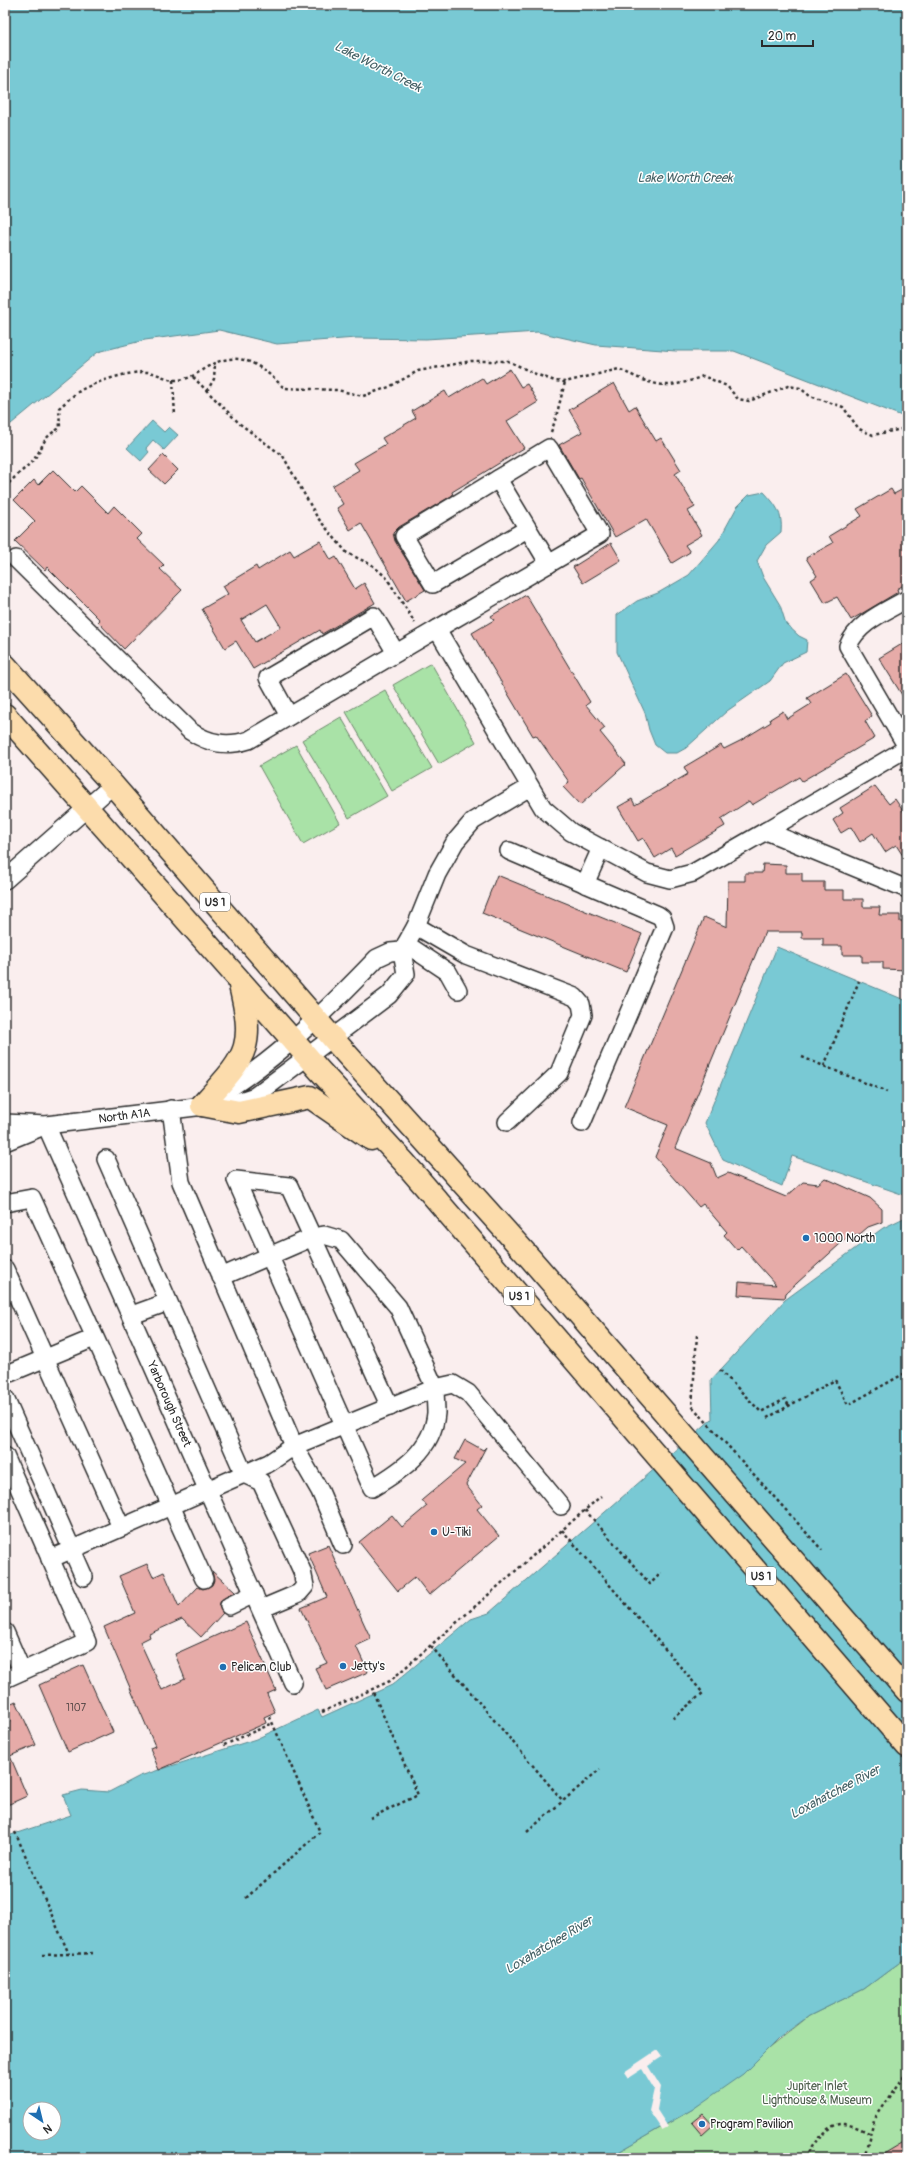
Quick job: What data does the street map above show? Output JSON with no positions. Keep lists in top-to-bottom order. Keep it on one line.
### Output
{"streets":{"main road":["US 1"],"street":["North A1A","Yarborough Street"]},"crossings":[["US 1","North A1A"],["North A1A","Yarborough Street"]],"water":["Lake Worth Creek","Loxahatchee River"],"parks":["Jupiter Inlet Lighthouse & Museum"],"places":["1000 North","U-Tiki","Jetty's","Pelican Club","Program Pavilion"],"house_numbers":["1107"],"scale_bar":"20 m","north":"bottom right"}
